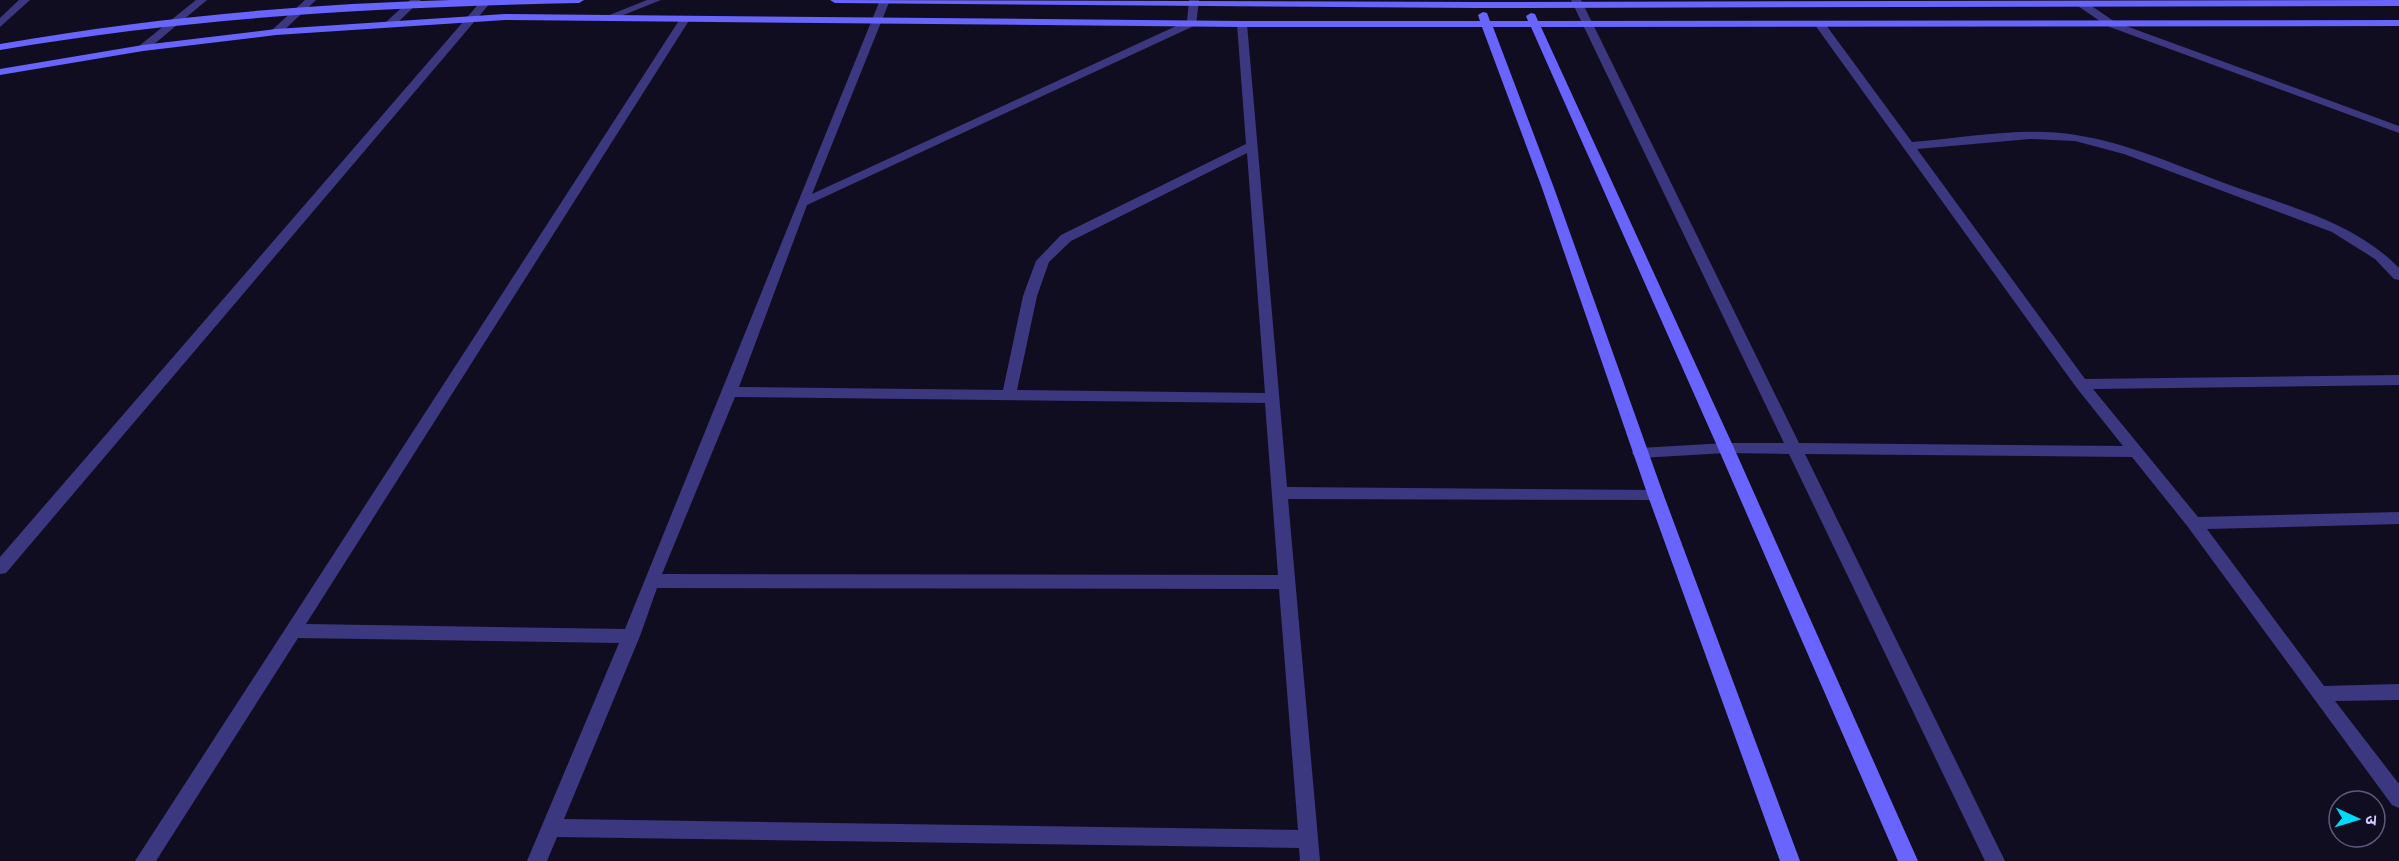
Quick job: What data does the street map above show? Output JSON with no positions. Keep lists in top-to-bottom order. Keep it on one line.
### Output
{"north":"right"}
